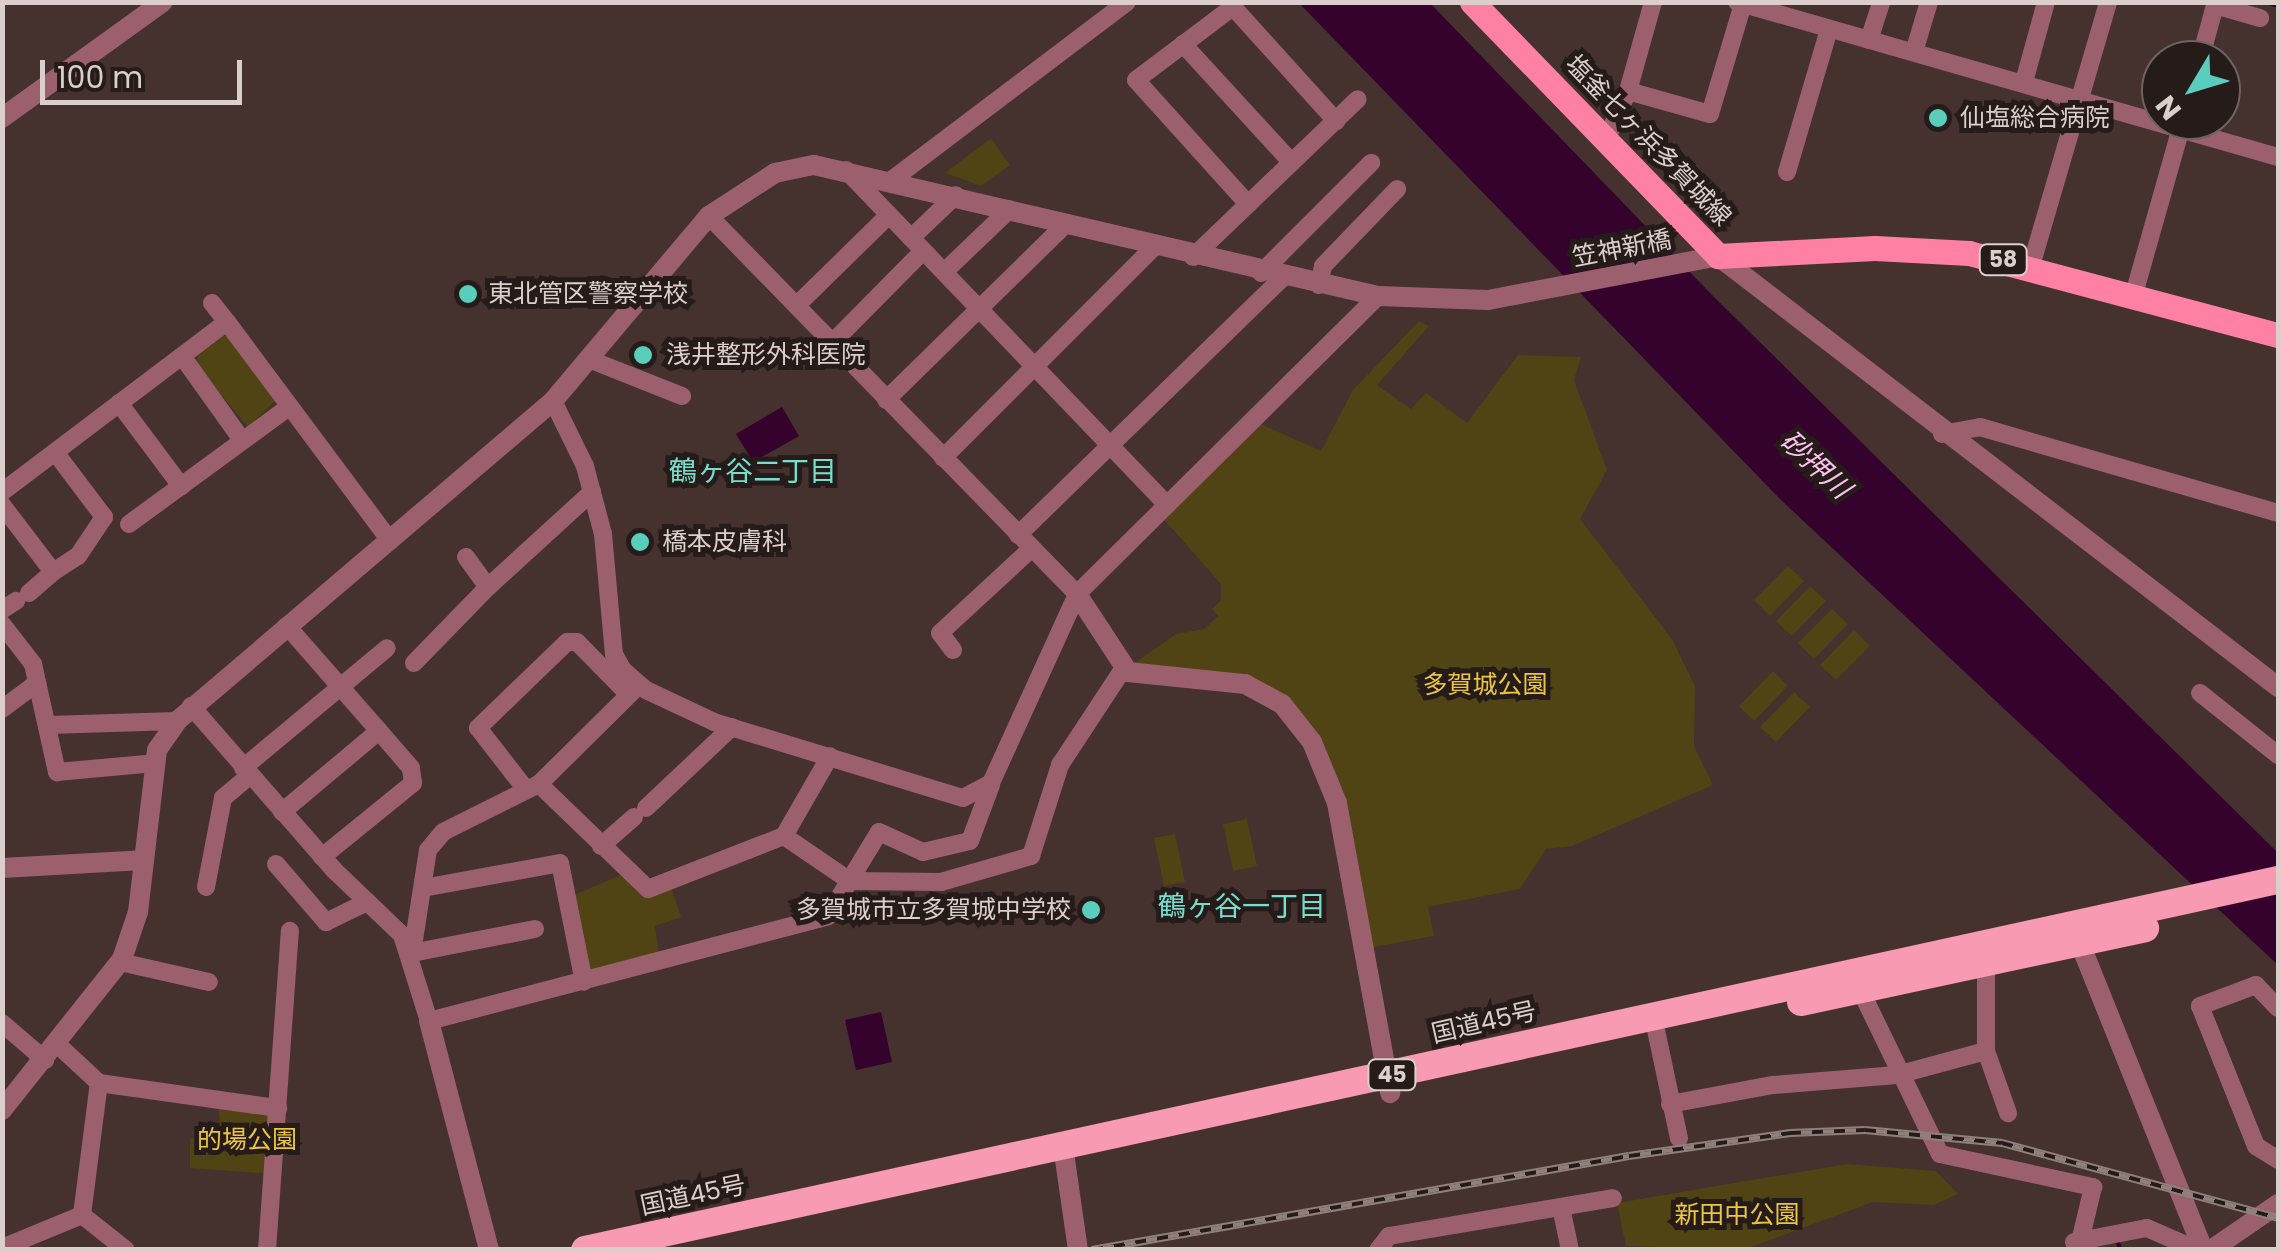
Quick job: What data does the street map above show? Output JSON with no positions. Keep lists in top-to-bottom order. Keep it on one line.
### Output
{"streets":{"highway":["国道45号","45"],"main road":["塩釜七ヶ浜多賀城線","58"],"street":["笠神新橋"]},"crossings":[["塩釜七ヶ浜多賀城線","笠神新橋"]],"districts":["鶴ヶ谷二丁目","鶴ヶ谷一丁目"],"water":["砂押川"],"parks":["多賀城公園","的場公園","新田中公園"],"places":["仙塩総合病院","東北管区警察学校","浅井整形外科医院","橋本皮膚科","多賀城市立多賀城中学校"],"scale_bar":"100 m","north":"bottom left"}
